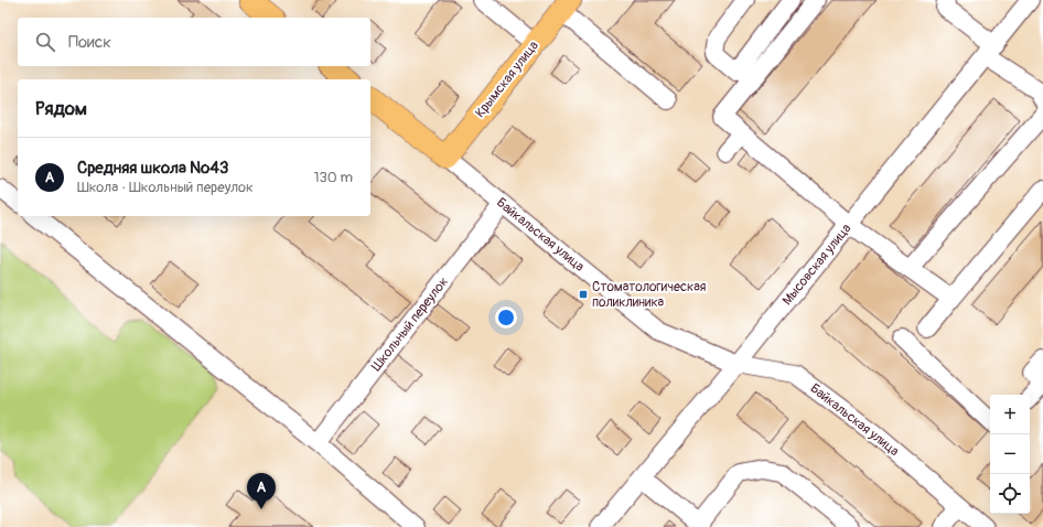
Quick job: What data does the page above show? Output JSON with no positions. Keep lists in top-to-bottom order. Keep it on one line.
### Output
{"streets":{"main road":["Крымская улица","Байкальская улица"],"street":["Мысовская улица","Школьный переулок"]},"crossings":[["Крымская улица","Байкальская улица"],["Байкальская улица","Мысовская улица"],["Байкальская улица","Школьный переулок"]],"places":{"transit":["Стоматологическая поликлиника"]},"page":{"search":"Поиск","heading":"Рядом","list":[{"mark":"A","name":"Средняя школа №43","note":"Школа · Школьный переулок","value":"130 m"}],"map_buttons":["+","−"],"pins":"A"}}
